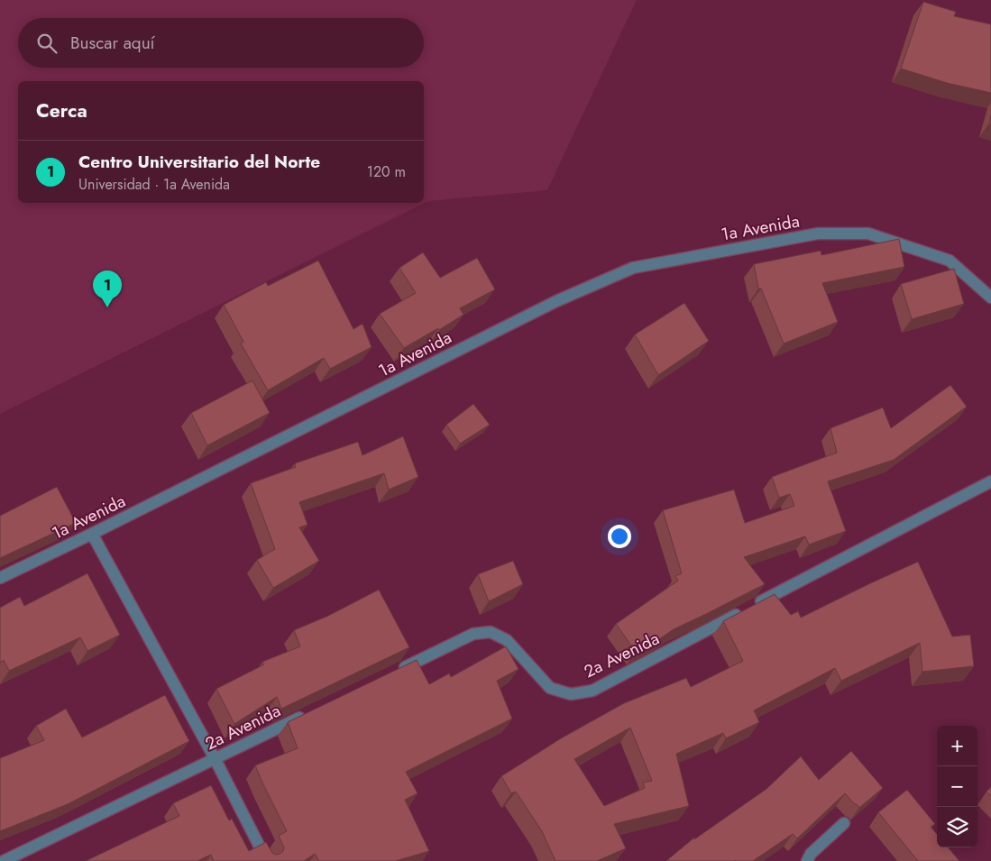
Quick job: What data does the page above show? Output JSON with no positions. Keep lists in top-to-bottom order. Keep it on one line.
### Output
{"streets":{"street":["1a Avenida","2a Avenida"]},"page":{"search":"Buscar aquí","heading":"Cerca","list":[{"mark":"1","name":"Centro Universitario del Norte","note":"Universidad · 1a Avenida","value":"120 m"}],"pins":"1","map_buttons":["+","−"]}}
